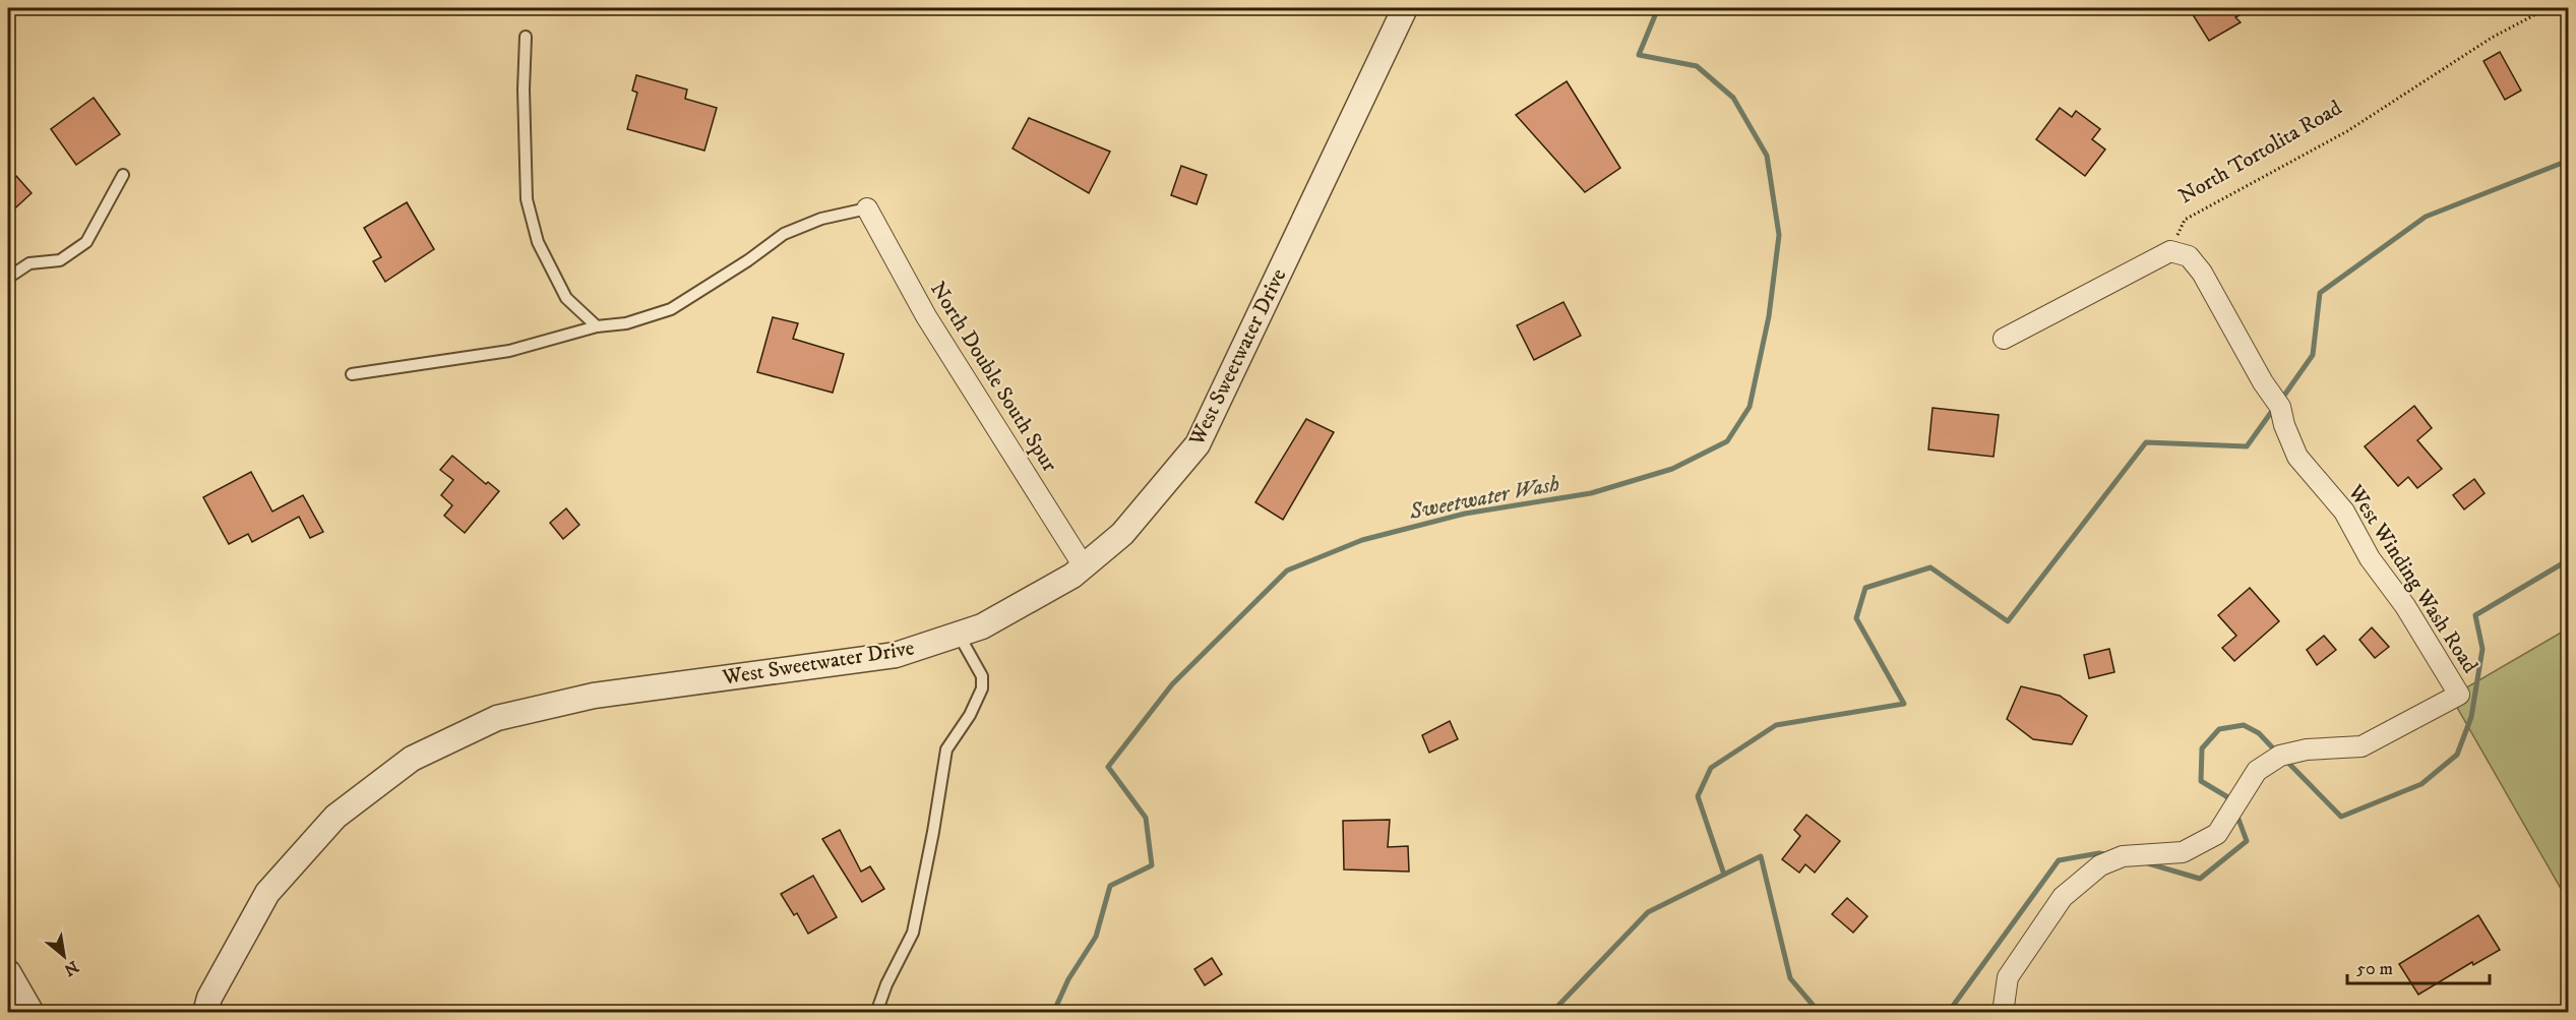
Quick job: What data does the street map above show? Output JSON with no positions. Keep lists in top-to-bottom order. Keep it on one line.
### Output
{"streets":{"street":["West Sweetwater Drive","North Double South Spur","West Winding Wash Road"],"path":["North Tortolita Road"]},"crossings":[["North Tortolita Road","West Winding Wash Road"],["West Sweetwater Drive","North Double South Spur"]],"water":["Sweetwater Wash"],"scale_bar":"50 m","north":"bottom right"}
